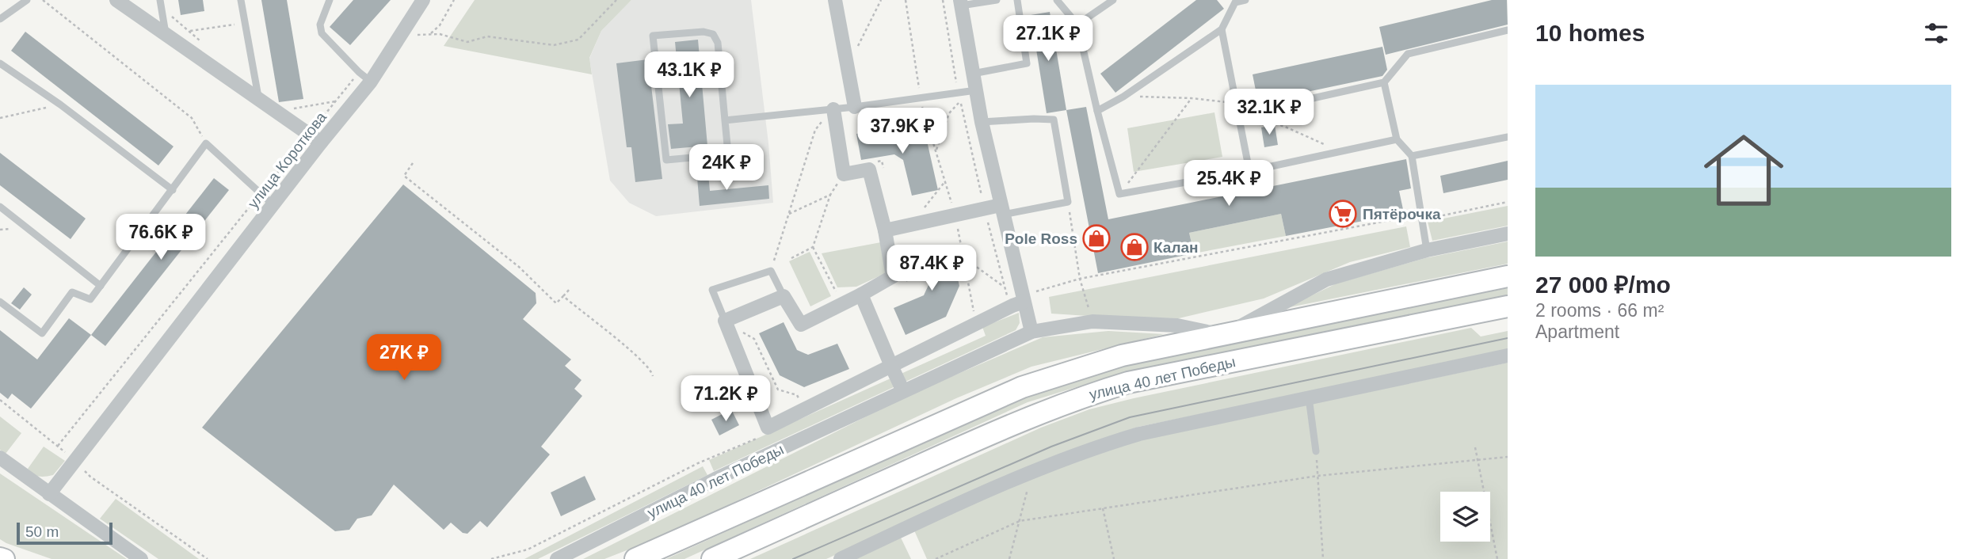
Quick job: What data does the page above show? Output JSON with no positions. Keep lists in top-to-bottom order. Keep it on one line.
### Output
{"streets":{"main road":["улица 40 лет Победы"],"street":["улица Короткова"]},"places":{"supermarket":["Пятёрочка"],"shop":["Pole Ross","Калан"]},"scale_bar":"50 m","page":{"heading":"10 homes","price":["27.1K ₽","43.1K ₽","32.1K ₽","37.9K ₽","24K ₽","25.4K ₽","76.6K ₽","87.4K ₽","27K ₽","71.2K ₽"],"list":[{"name":"27 000 ₽/mo","note":"2 rooms · 66 m² · Apartment"}],"scale":"50 m"}}
